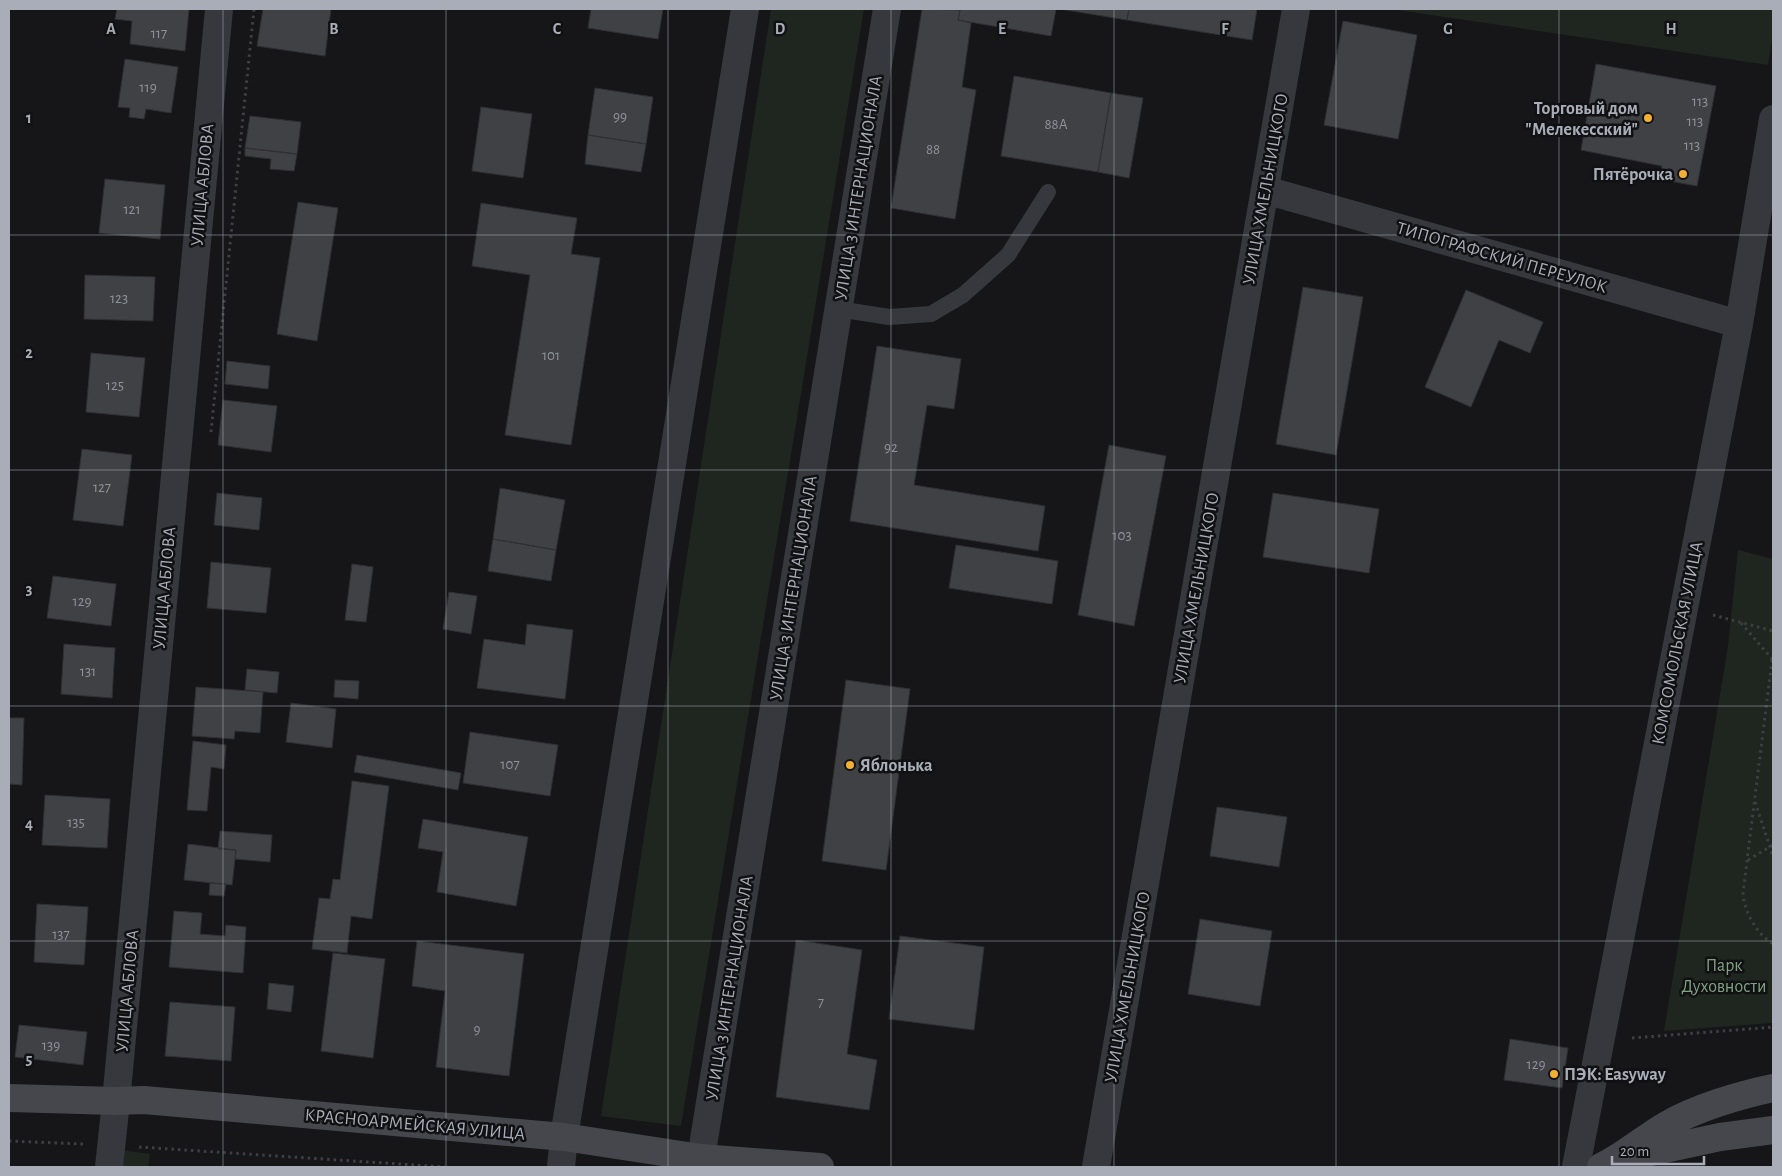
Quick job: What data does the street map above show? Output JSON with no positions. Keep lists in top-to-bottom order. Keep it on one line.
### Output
{"streets":{"main road":["КРАСНОАРМЕЙСКАЯ УЛИЦА"],"street":["УЛИЦА АБЛОВА","УЛИЦА 3 ИНТЕРНАЦИОНАЛА","УЛИЦА ХМЕЛЬНИЦКОГО","ТИПОГРАФСКИЙ ПЕРЕУЛОК","КОМСОМОЛЬСКАЯ УЛИЦА"]},"crossings":[["УЛИЦА АБЛОВА","КРАСНОАРМЕЙСКАЯ УЛИЦА"],["УЛИЦА 3 ИНТЕРНАЦИОНАЛА","КРАСНОАРМЕЙСКАЯ УЛИЦА"],["УЛИЦА ХМЕЛЬНИЦКОГО","ТИПОГРАФСКИЙ ПЕРЕУЛОК"],["ТИПОГРАФСКИЙ ПЕРЕУЛОК","КОМСОМОЛЬСКАЯ УЛИЦА"]],"parks":["Парк Духовности"],"places":["Торговый дом \"Мелекесский\"","Пятёрочка","Яблонька","ПЭК: Easyway"],"house_numbers":["117","119","113","99","113","88А","113","88","121","123","101","125","92","127","103","129","131","107","135","137","7","9","139","129"],"scale_bar":"20 m","grid":{"columns":["A","B","C","D","E","F","G","H"],"rows":["1","2","3","4","5"]}}
